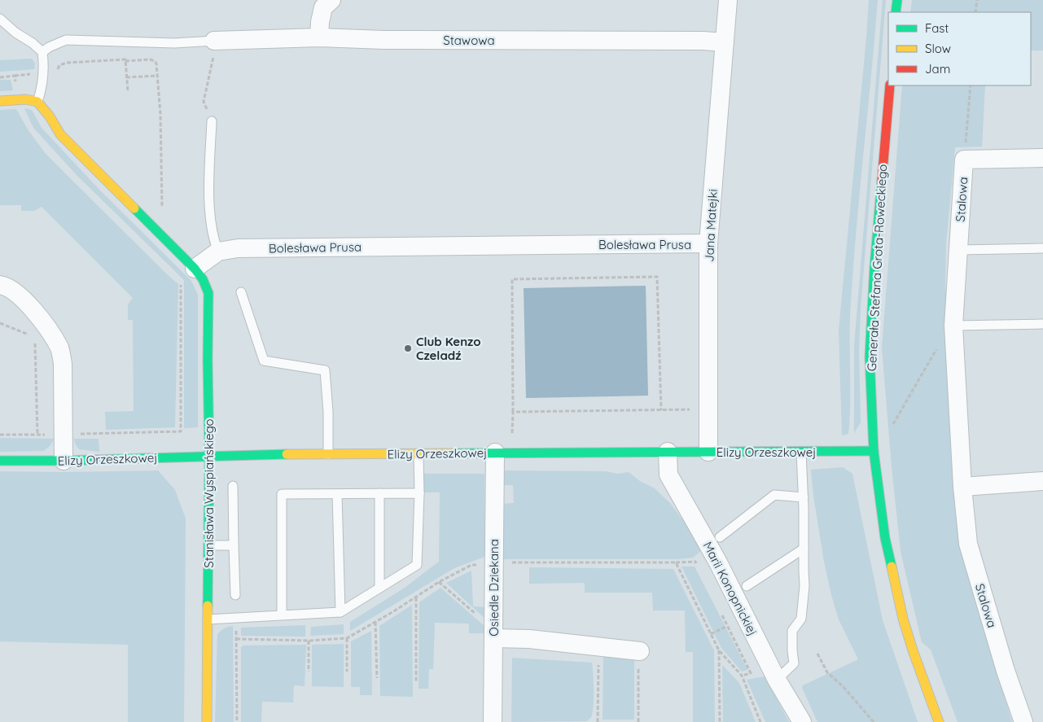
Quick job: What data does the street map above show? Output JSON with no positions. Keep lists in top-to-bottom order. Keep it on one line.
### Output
{"streets":{"street":["Stawowa","Stalowa","Jana Matejki","Bolesława Prusa","Generała Stefana Grota-Roweckiego","Elizy Orzeszkowej","Stanisława Wyspiańskiego","Osiedle Dziekana","Marii Konopnickiej"]},"crossings":[["Stawowa","Jana Matejki"],["Jana Matejki","Bolesława Prusa"],["Jana Matejki","Elizy Orzeszkowej"],["Bolesława Prusa","Stanisława Wyspiańskiego"],["Generała Stefana Grota-Roweckiego","Elizy Orzeszkowej"],["Elizy Orzeszkowej","Stanisława Wyspiańskiego"],["Elizy Orzeszkowej","Osiedle Dziekana"],["Elizy Orzeszkowej","Marii Konopnickiej"]],"places":["Club Kenzo Czeladź"],"legend":["Fast","Slow","Jam"]}
